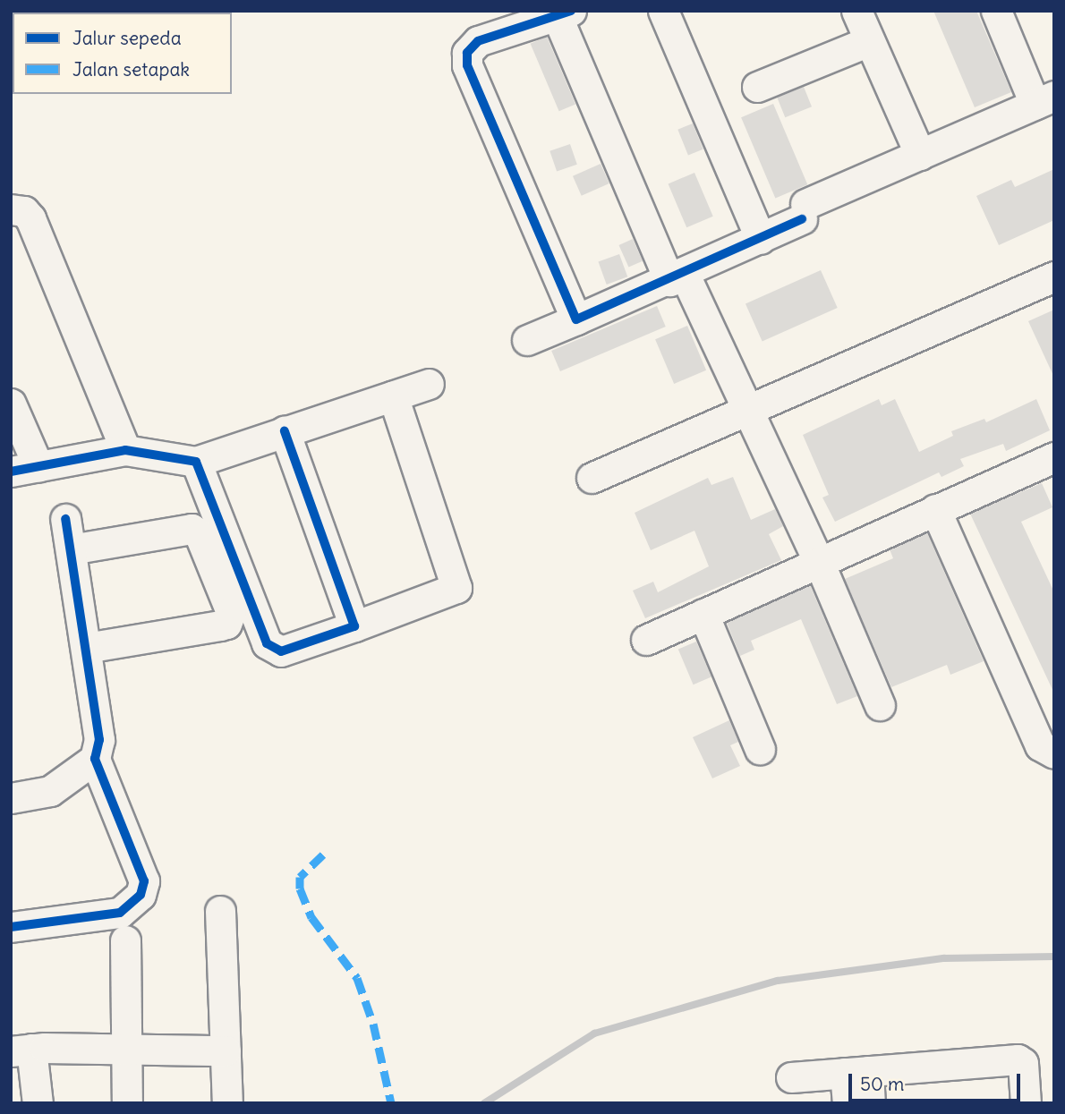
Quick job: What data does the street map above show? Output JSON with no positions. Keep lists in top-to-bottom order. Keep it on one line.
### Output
{"legend":["Jalur sepeda","Jalan setapak"],"scale_bar":"50 m"}
